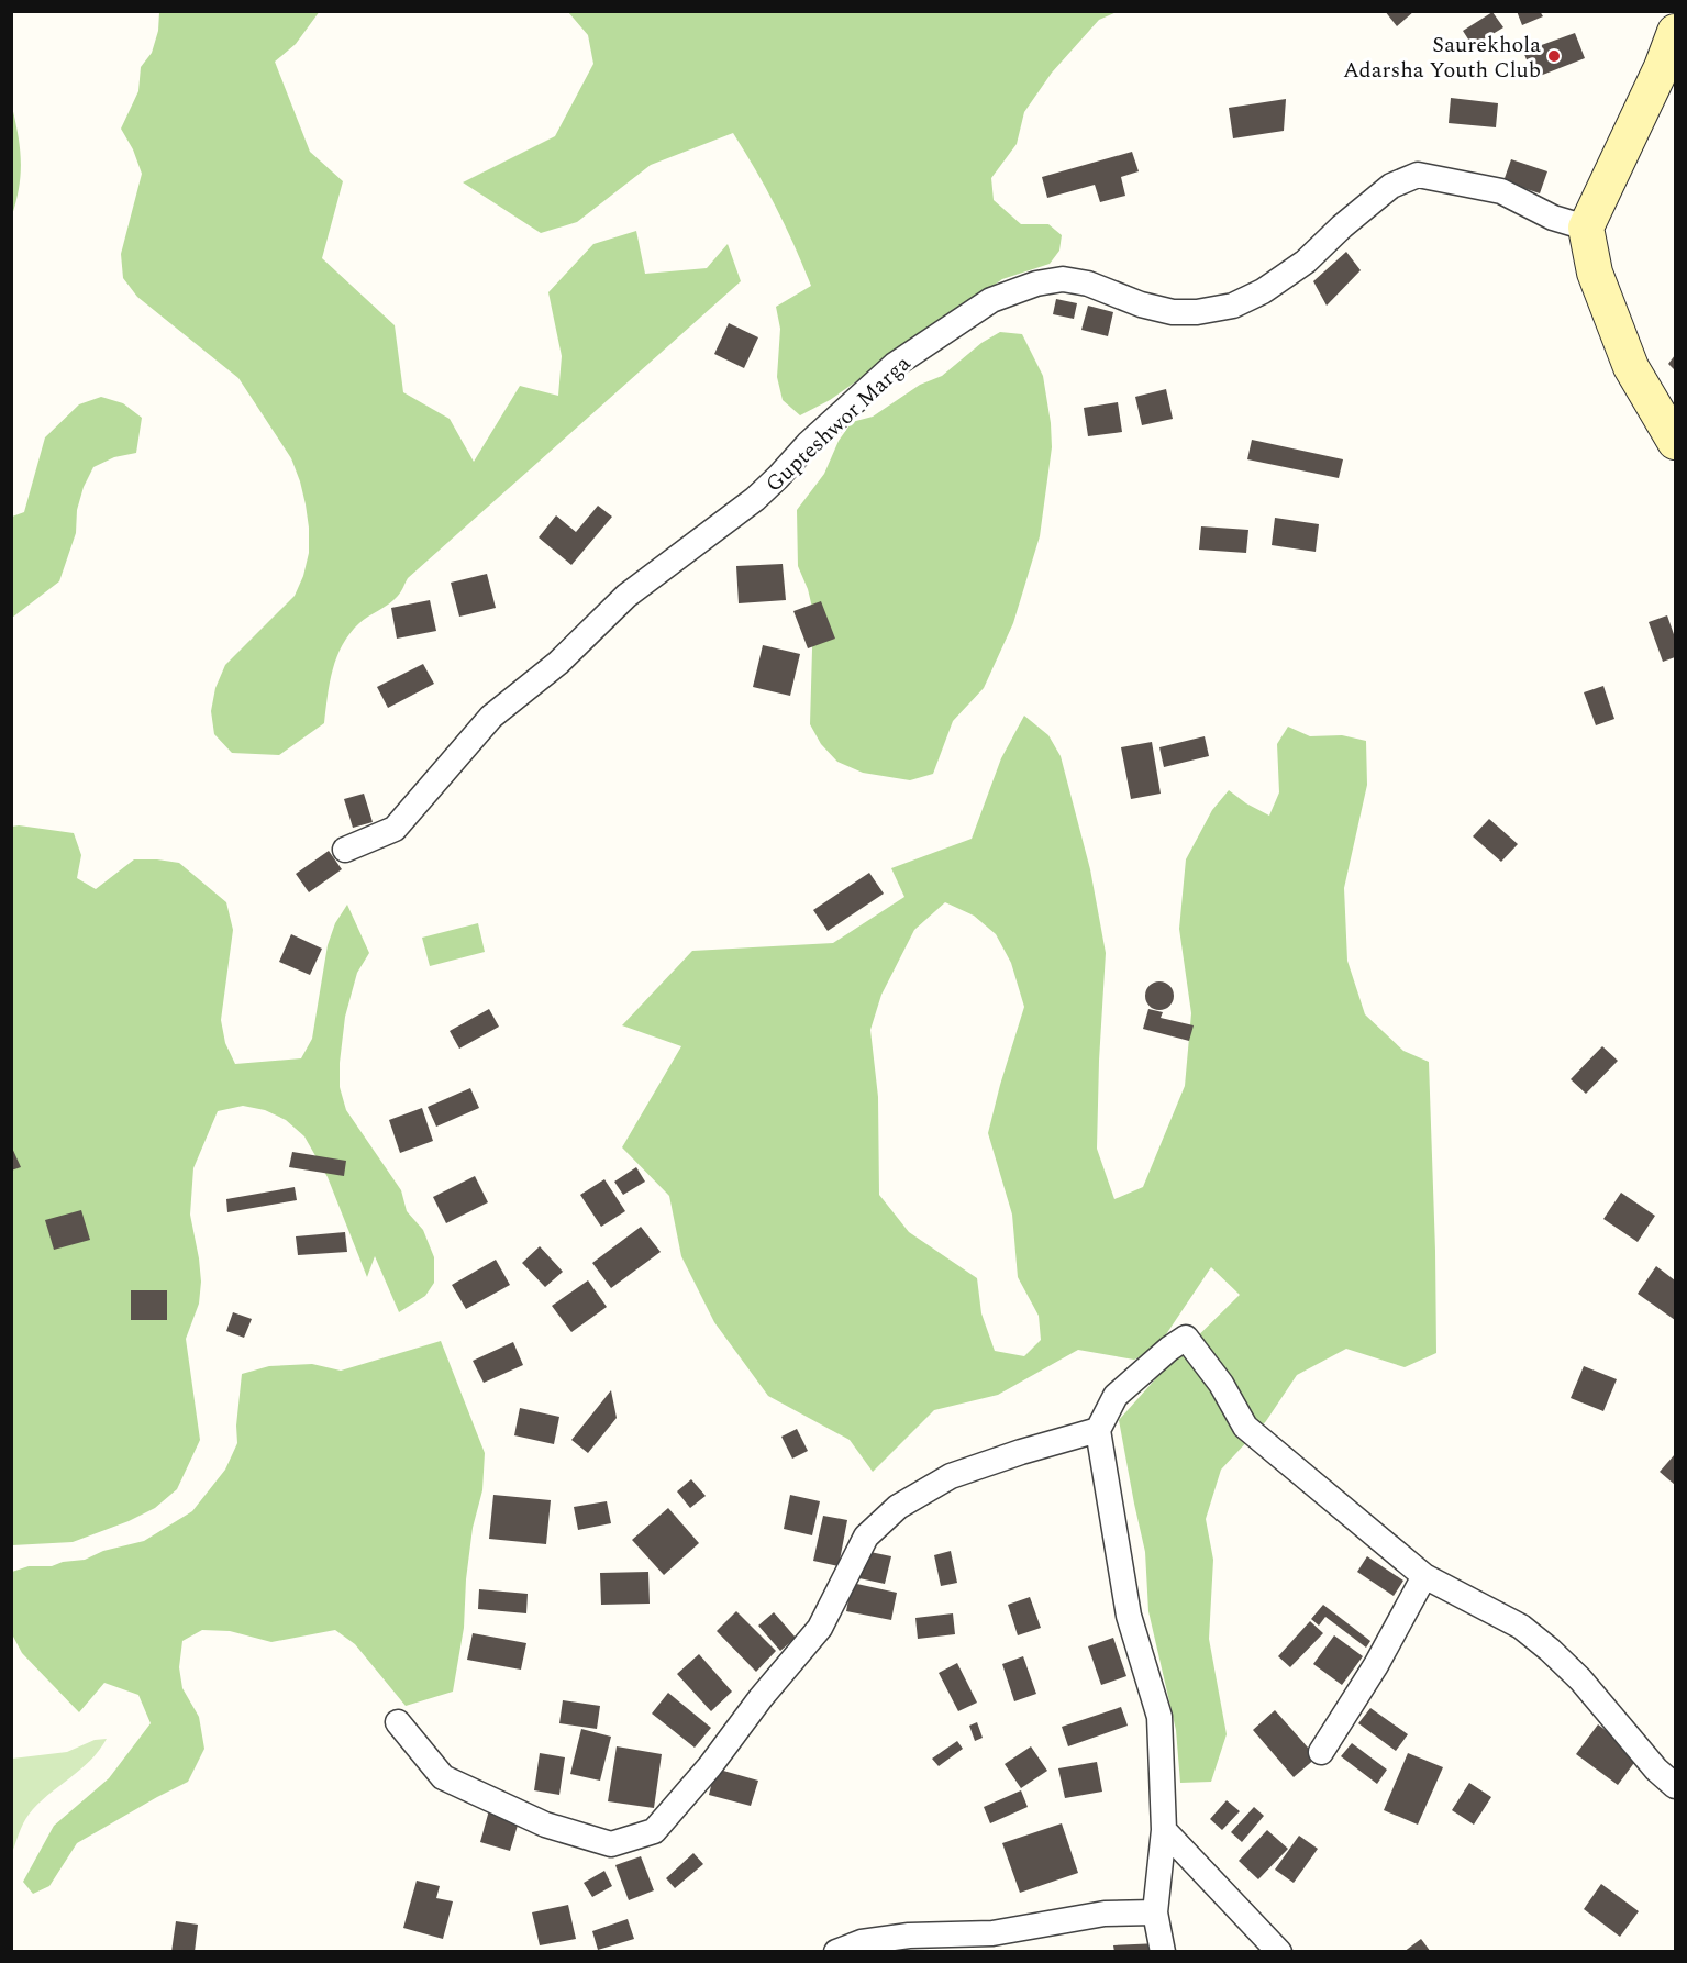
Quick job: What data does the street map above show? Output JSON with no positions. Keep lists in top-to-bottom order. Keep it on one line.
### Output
{"streets":{"street":["Gupteshwor Marga"]},"places":["Saurekhola Adarsha Youth Club"]}
